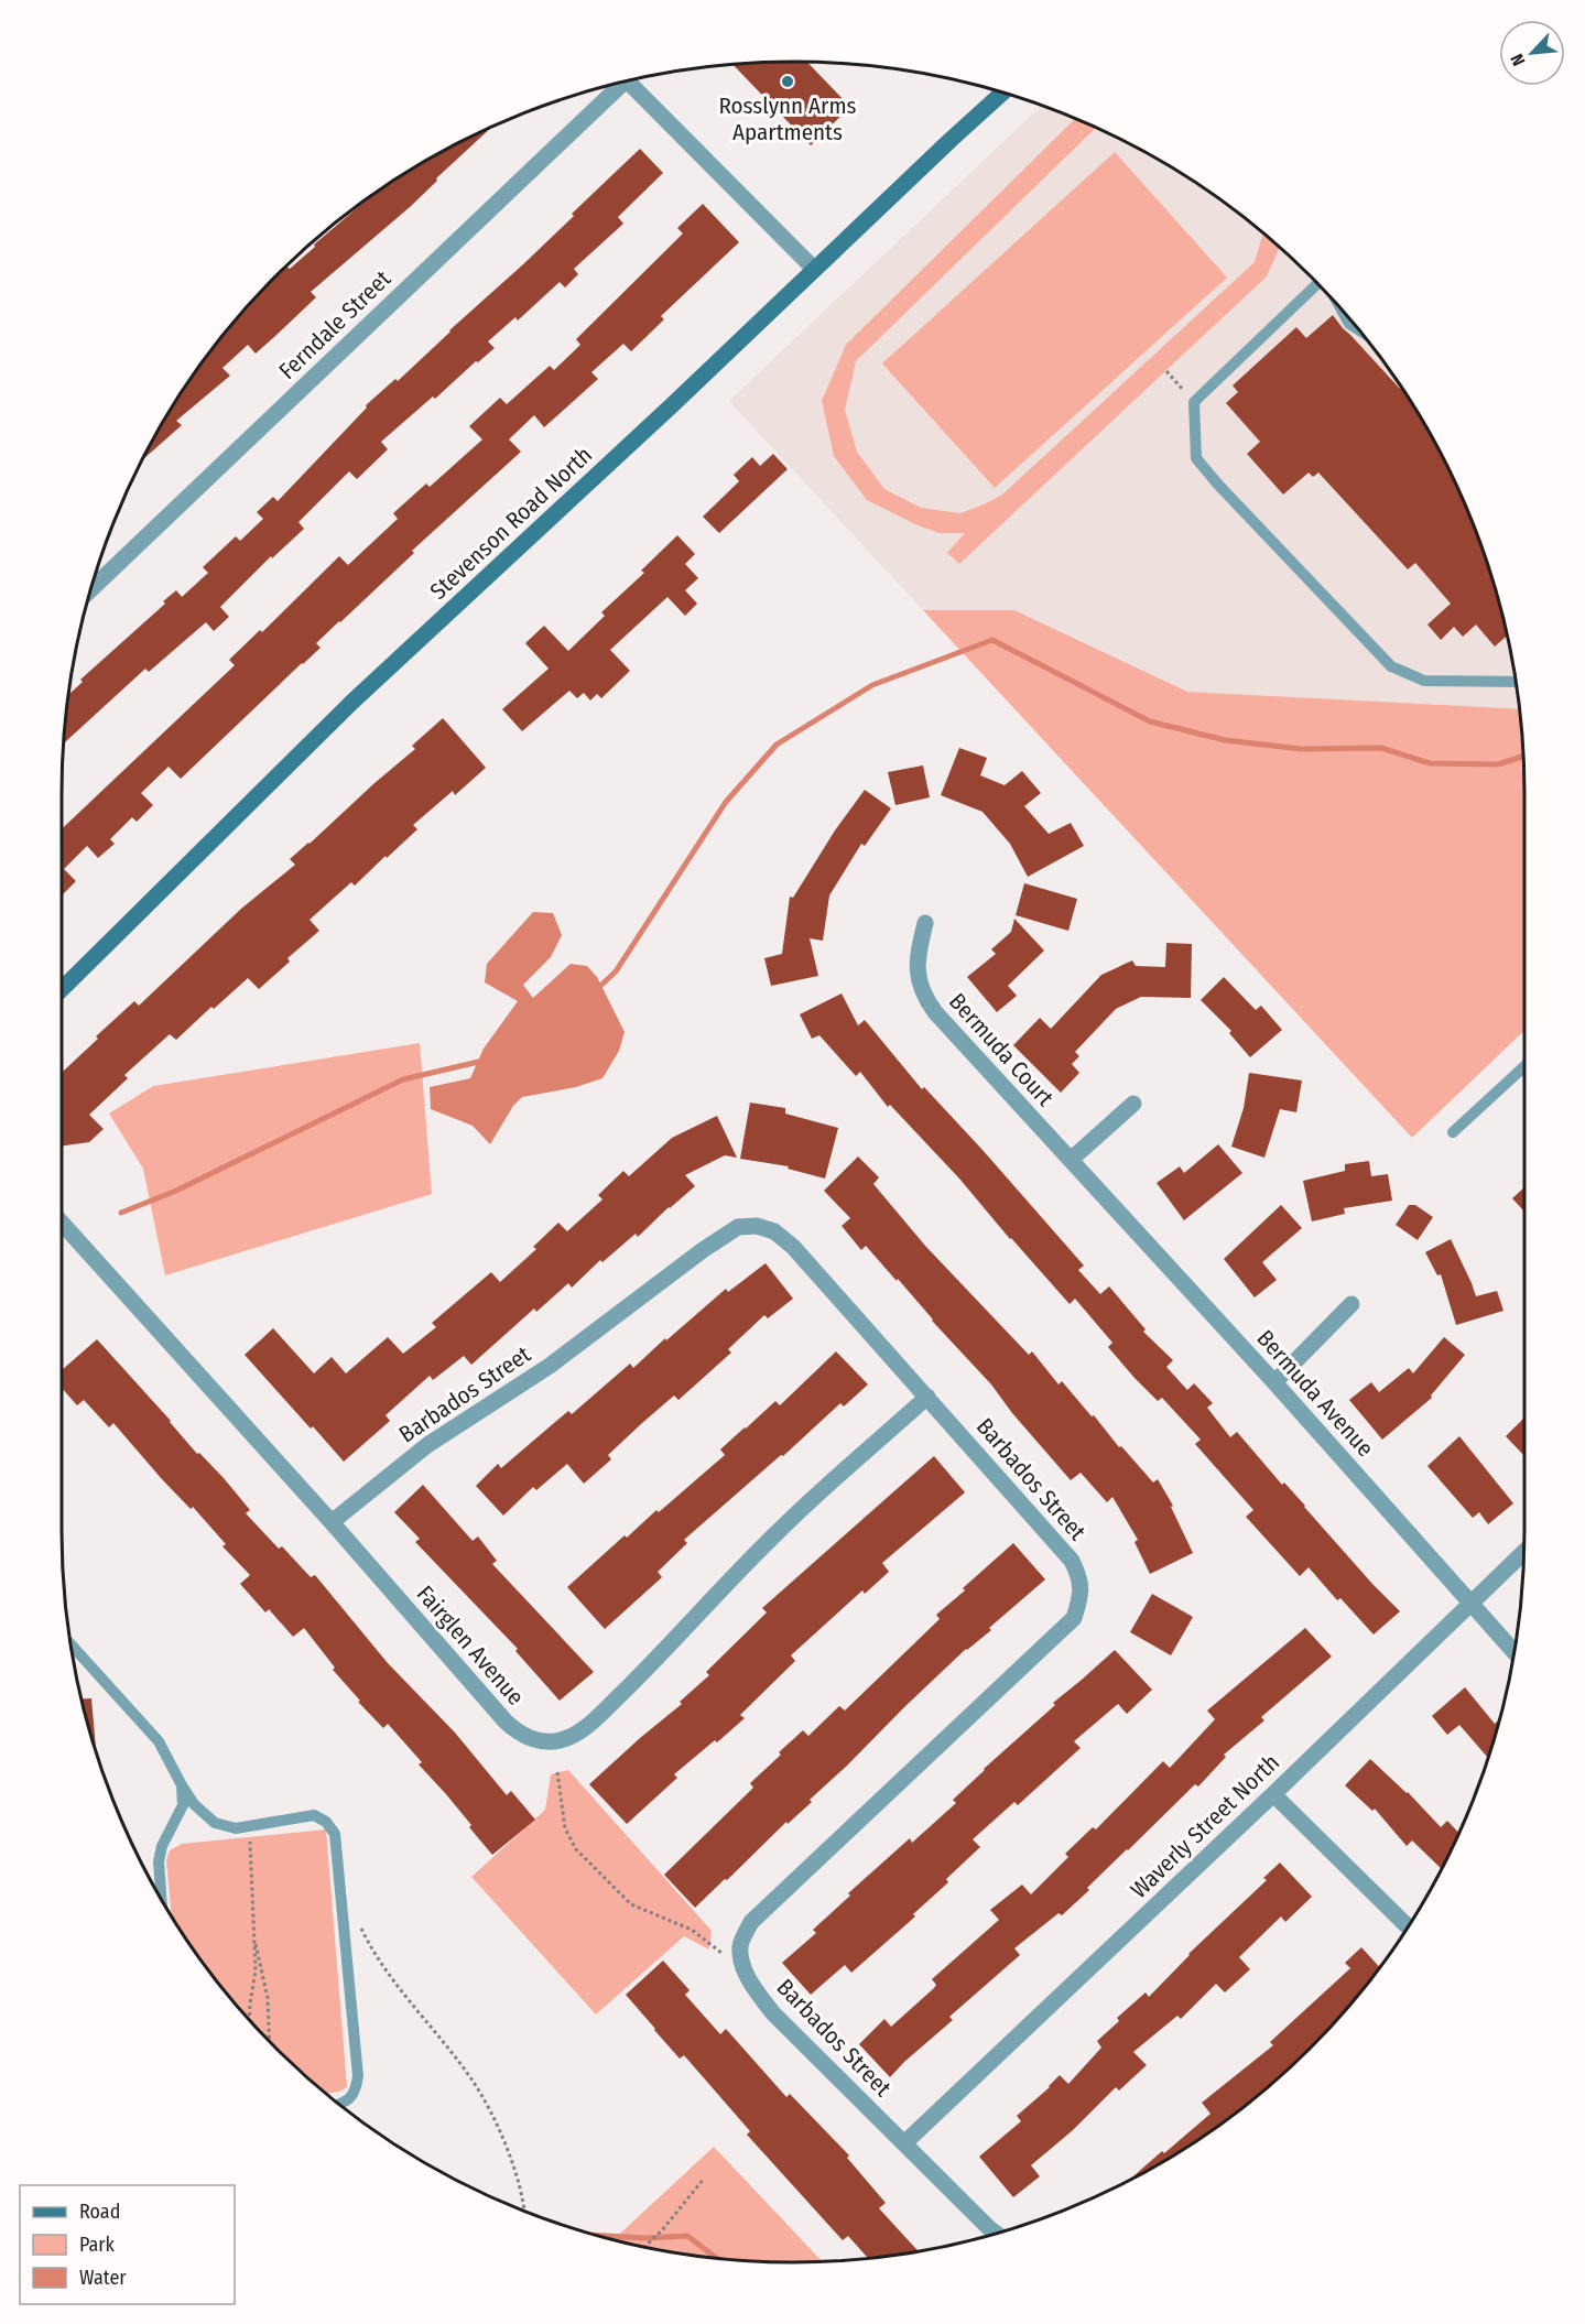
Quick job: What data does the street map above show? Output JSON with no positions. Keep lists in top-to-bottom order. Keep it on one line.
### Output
{"streets":{"street":["Ferndale Street","Stevenson Road North","Bermuda Court","Bermuda Avenue","Barbados Street","Fairglen Avenue","Waverly Street North"]},"crossings":[["Bermuda Court","Bermuda Avenue"],["Bermuda Avenue","Waverly Street North"],["Barbados Street","Fairglen Avenue"],["Barbados Street","Waverly Street North"]],"places":["Rosslynn Arms Apartments"],"legend":["Road","Park","Water"],"north":"bottom left"}
